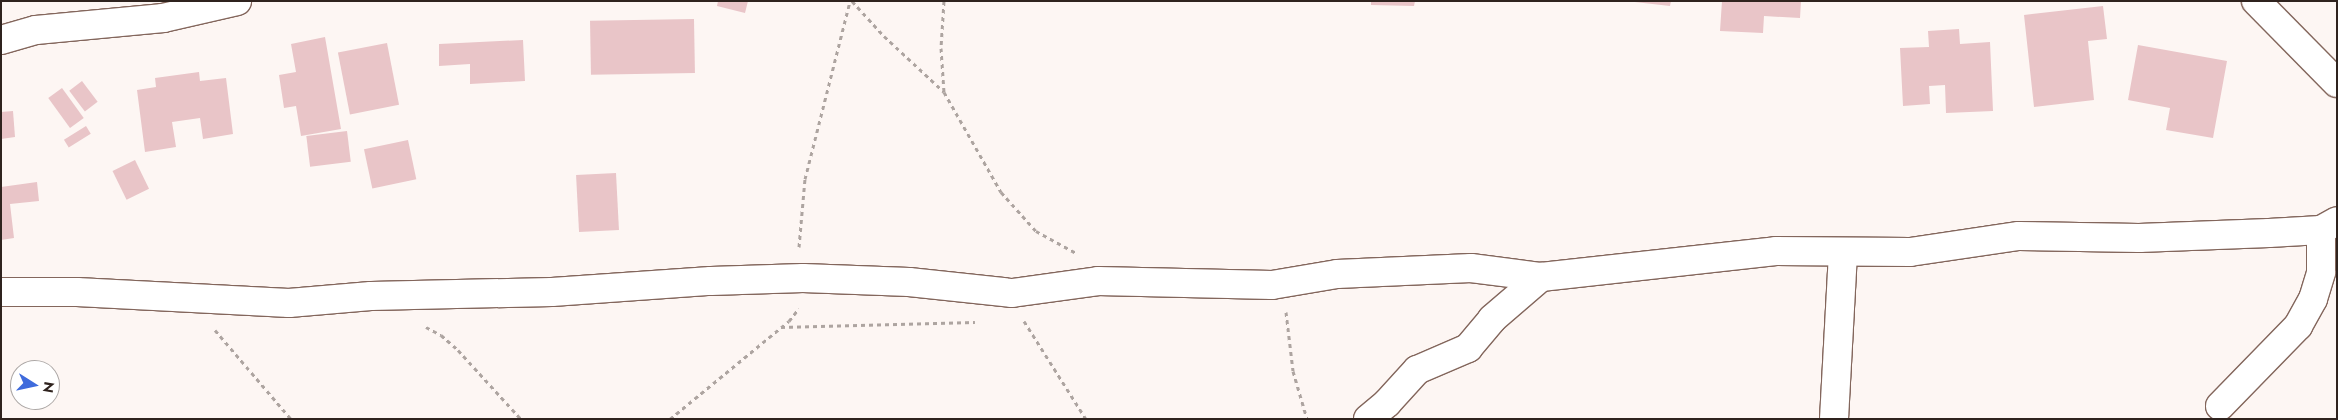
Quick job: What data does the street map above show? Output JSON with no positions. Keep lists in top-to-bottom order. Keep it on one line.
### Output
{"north":"right"}
